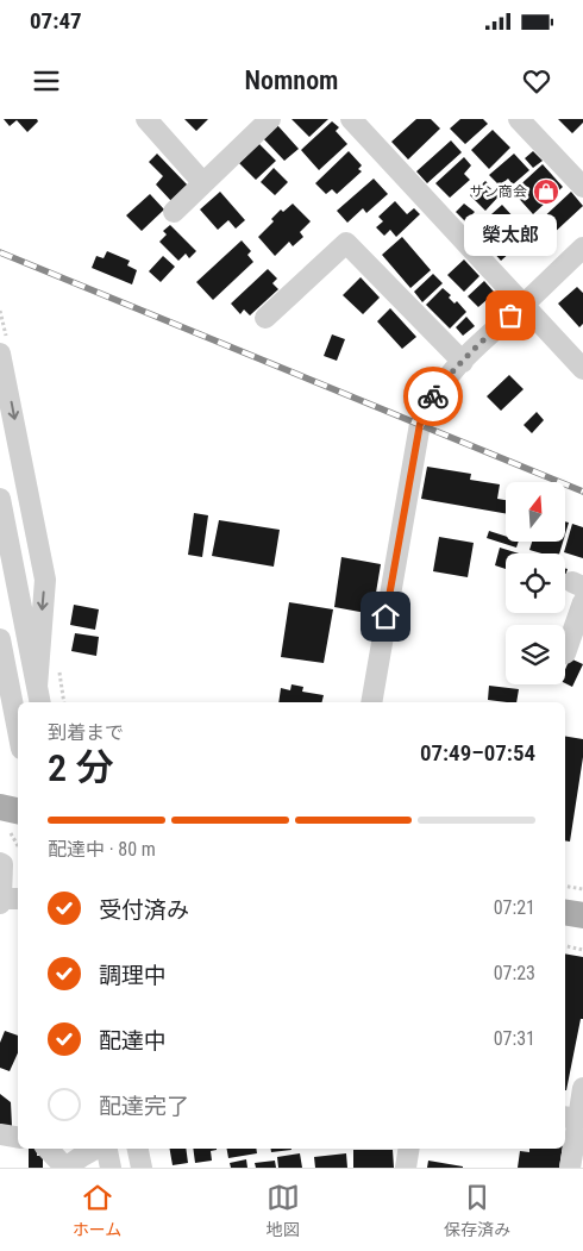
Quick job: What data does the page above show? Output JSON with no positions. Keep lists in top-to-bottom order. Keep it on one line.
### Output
{"places":{"shop":["サン商会"],"other":["榮太郎"]},"north":"top","page":{"status":"07:47","header":"Nomnom","bubble":"榮太郎","heading":["2 分","到着まで","07:49–07:54"],"bar":"配達中 · 80 m","list":[["受付済み","07:21"],["調理中","07:23"],["配達中","07:31"],"配達完了"],"tabs":["ホーム","地図","保存済み"]}}
